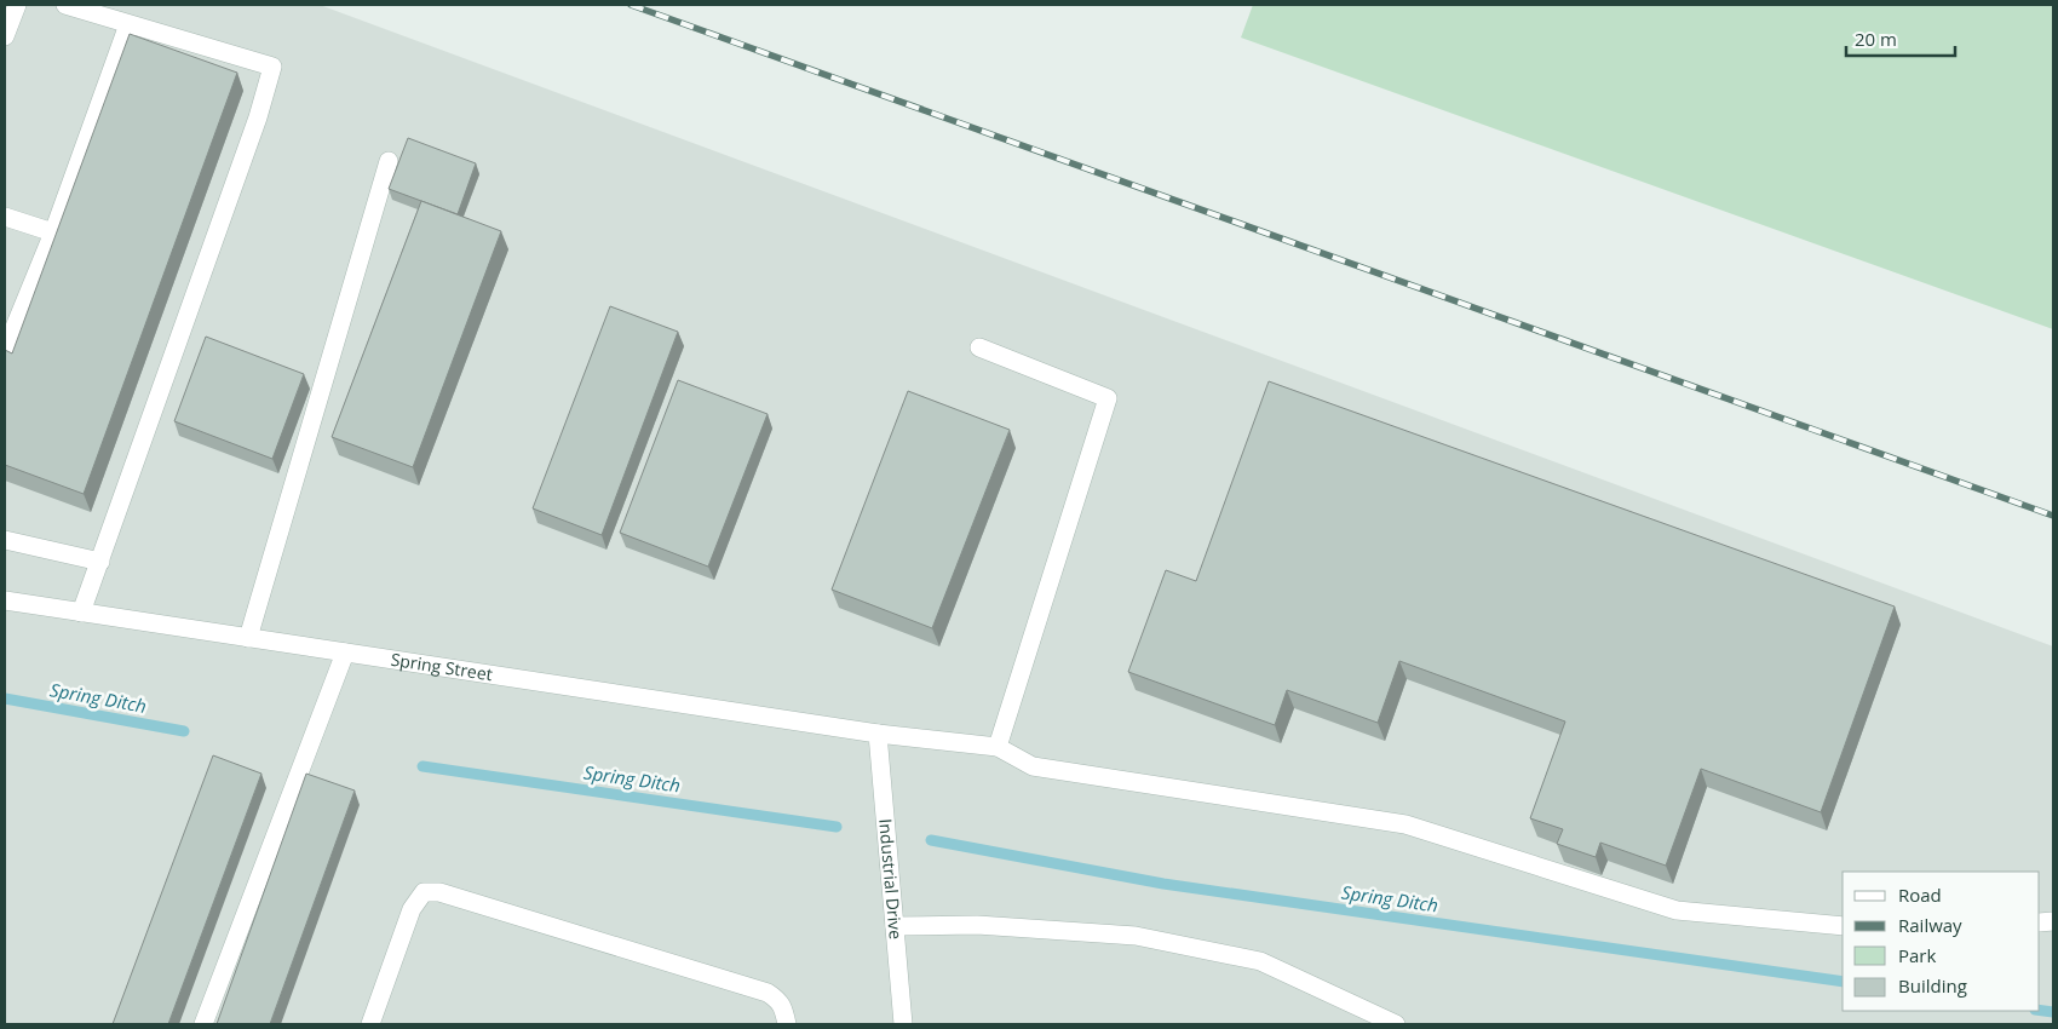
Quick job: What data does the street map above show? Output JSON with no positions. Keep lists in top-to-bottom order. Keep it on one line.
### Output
{"streets":{"street":["Spring Street","Industrial Drive"]},"crossings":[["Spring Street","Industrial Drive"]],"water":["Spring Ditch"],"legend":["Road","Railway","Park","Building"],"scale_bar":"20 m"}
